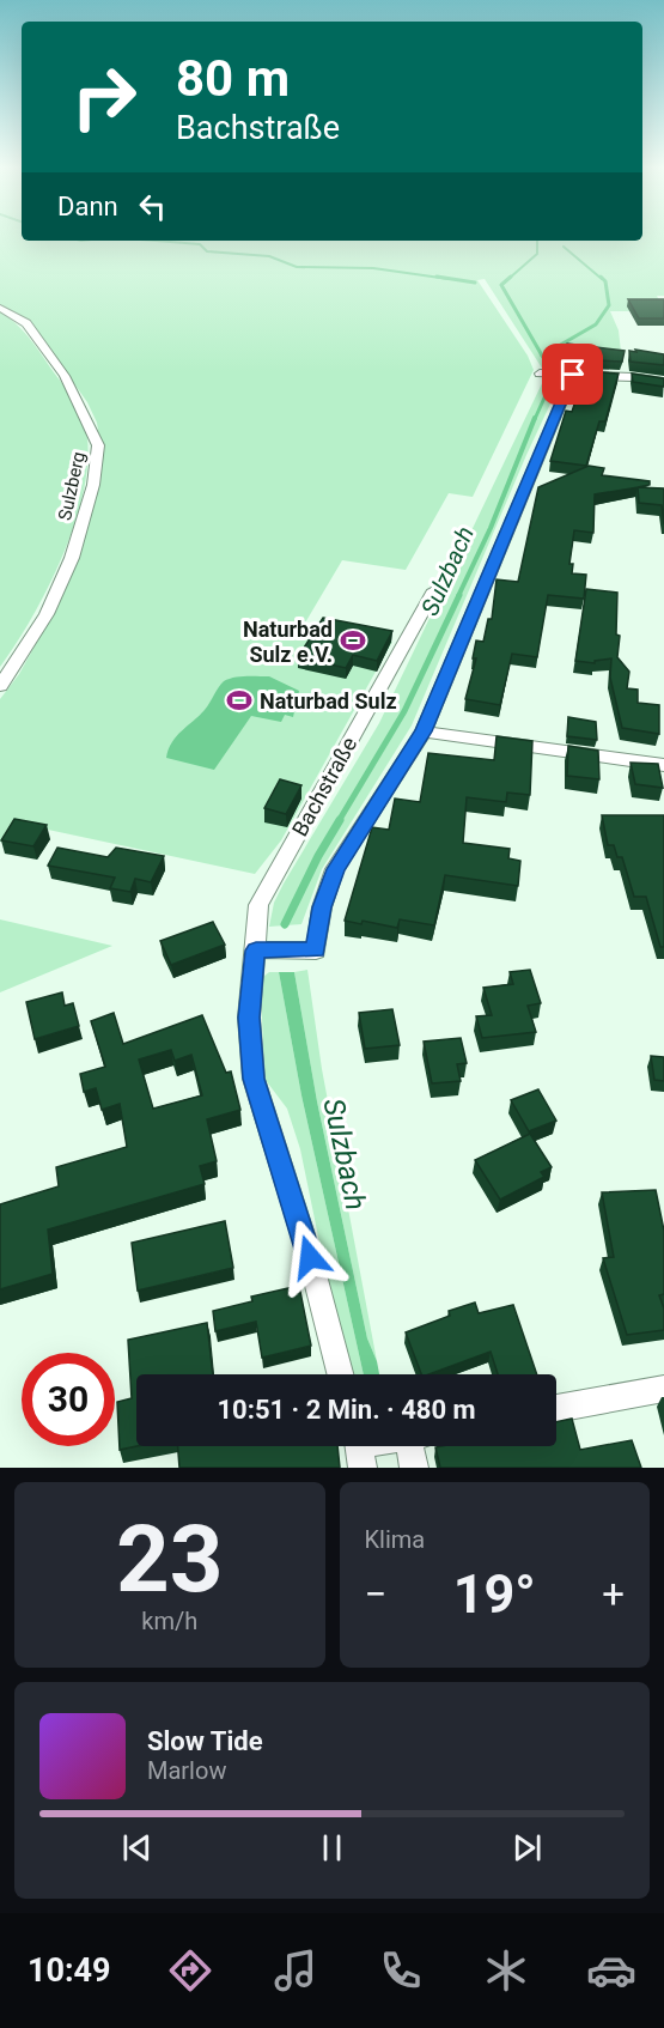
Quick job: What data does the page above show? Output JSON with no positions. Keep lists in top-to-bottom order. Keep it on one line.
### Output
{"streets":{"street":["Sulzberg","Bachstraße"]},"water":["Sulzbach"],"places":{"sports":["Naturbad Sulz e.V.","Naturbad Sulz"]},"page":{"turn":["80 m","Bachstraße"],"then":"Dann","limit":"30","trip":"10:51 · 2 Min. · 480 m","tile":[["23","km/h"],"Klima"],"heat":["−","19°","+"],"song":["Slow Tide","Marlow"],"tabs":"10:49"}}
